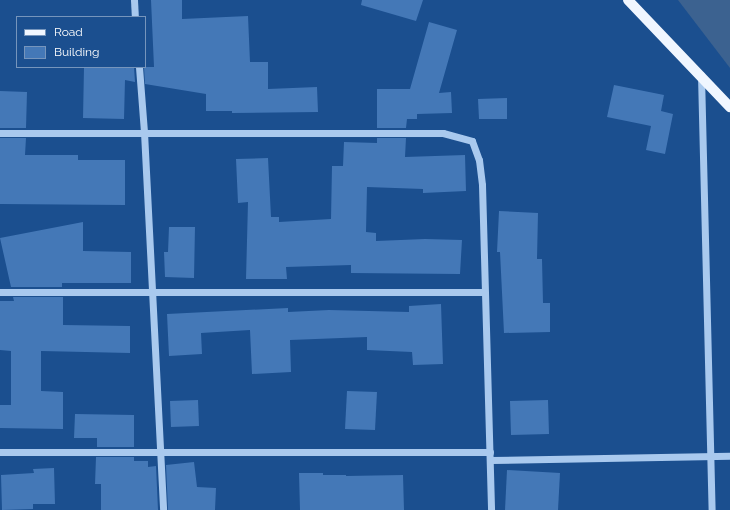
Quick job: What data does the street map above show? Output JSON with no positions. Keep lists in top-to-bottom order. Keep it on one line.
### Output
{"legend":["Road","Building"]}
